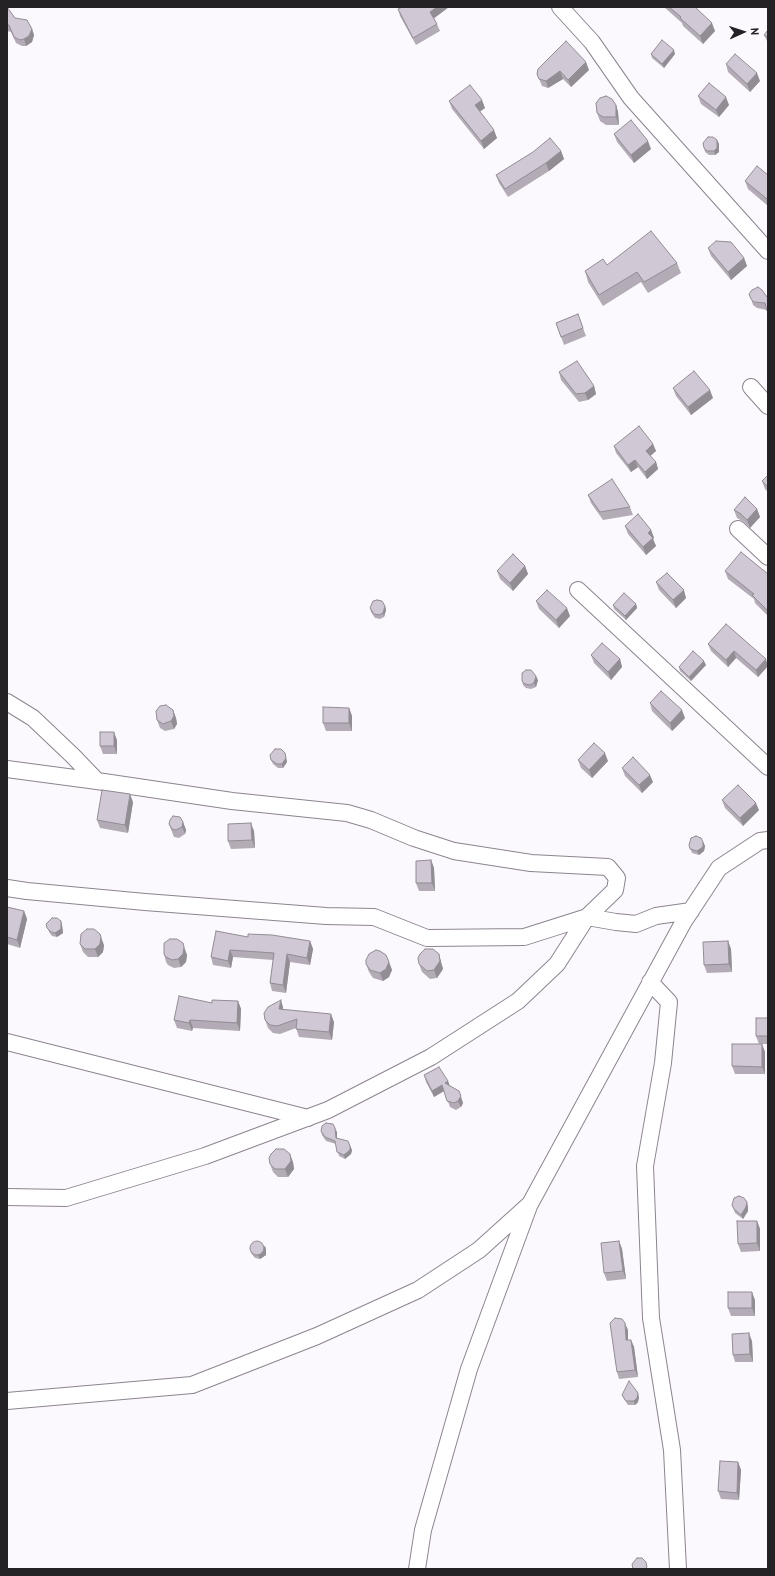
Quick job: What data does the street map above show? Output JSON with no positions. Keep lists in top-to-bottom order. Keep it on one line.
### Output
{"north":"right"}
